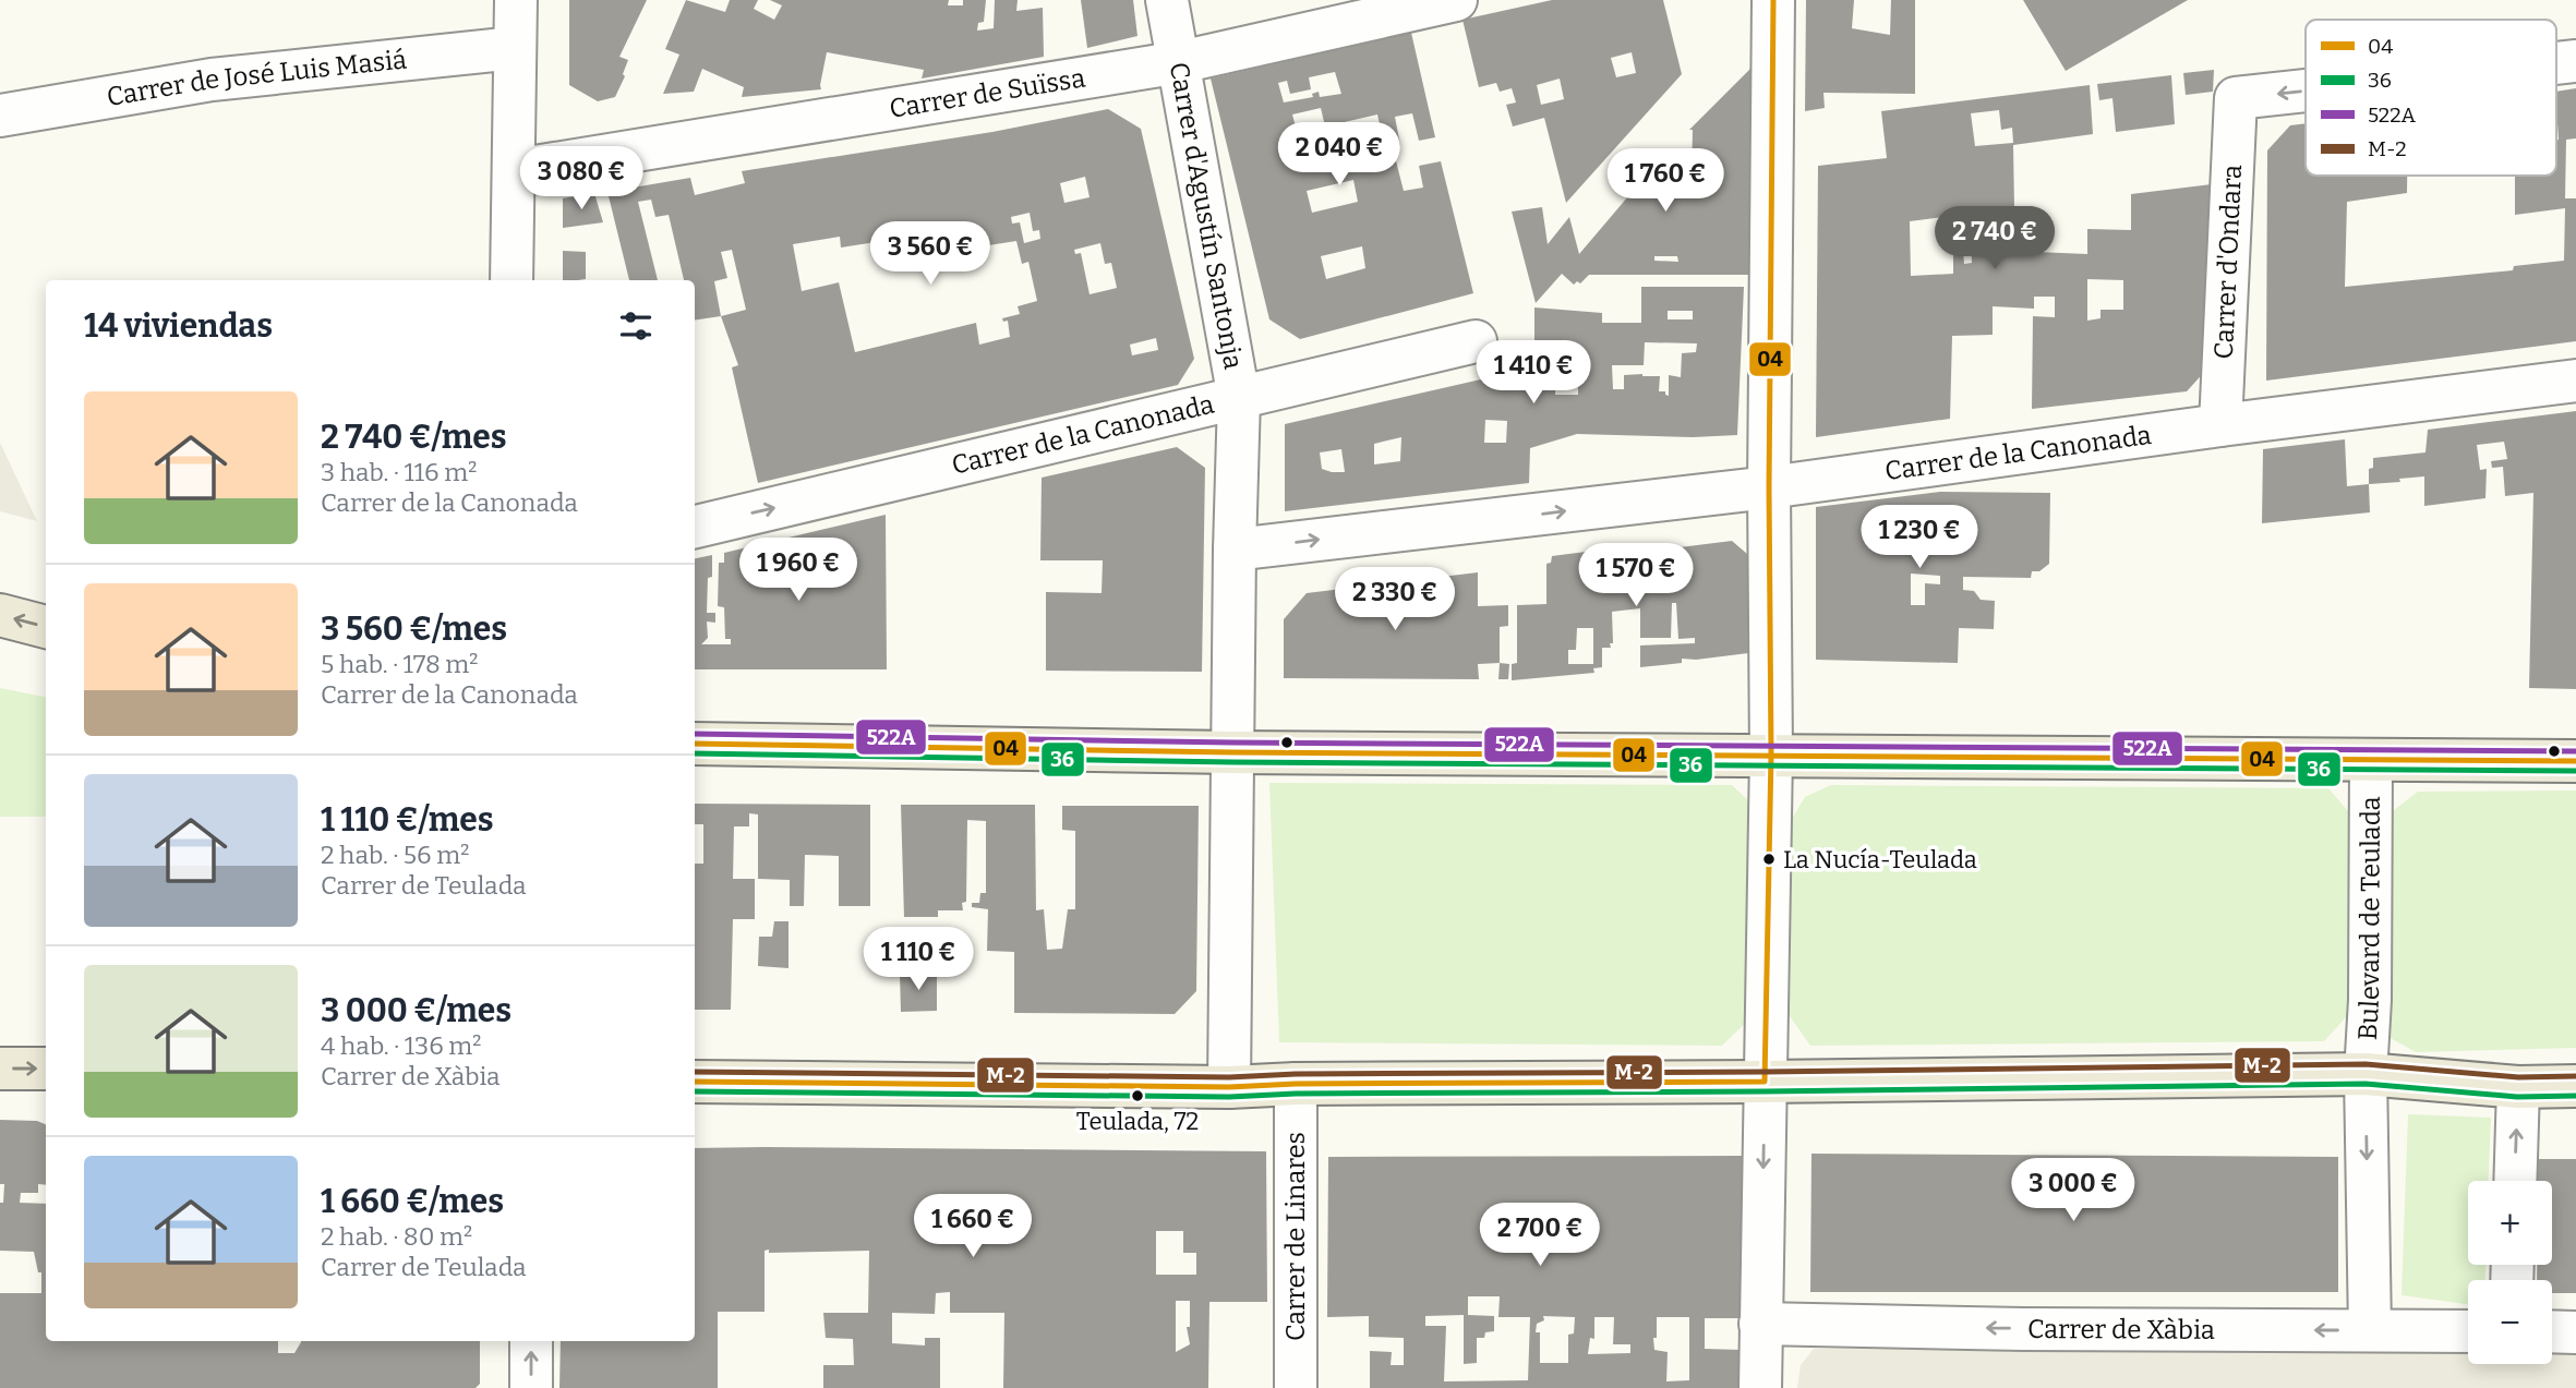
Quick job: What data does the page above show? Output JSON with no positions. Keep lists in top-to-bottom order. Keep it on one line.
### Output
{"streets":{"main road":["Bulevard de Teulada"],"street":["Carrer de José Luis Masiá","Carrer de Suïssa","Carrer d'Agustín Santonja","Carrer d'Ondara","Carrer de la Canonada","Carrer de Linares","Carrer de Xàbia"]},"crossings":[["Carrer de Suïssa","Carrer d'Agustín Santonja"],["Carrer d'Agustín Santonja","Carrer de la Canonada"],["Carrer d'Agustín Santonja","Bulevard de Teulada"],["Carrer d'Ondara","Carrer de la Canonada"],["Bulevard de Teulada","Carrer de Xàbia"]],"one_way":["Carrer d'Ondara","Carrer de la Canonada","Carrer de Xàbia"],"places":["La Nucía-Teulada","Teulada, 72"],"lines":["transit line 04","transit line 522A","transit line 36","transit line M-2"],"legend":["04","36","522A","M-2"],"page":{"price":["2 040 €","3 080 €","1 760 €","2 740 €","3 560 €","1 410 €","1 230 €","1 960 €","1 570 €","2 330 €","1 110 €","3 000 €","1 660 €","2 700 €"],"heading":"14 viviendas","list":[{"name":"2 740 €/mes","note":"3 hab. · 116 m² · Carrer de la Canonada"},{"name":"3 560 €/mes","note":"5 hab. · 178 m² · Carrer de la Canonada"},{"name":"1 110 €/mes","note":"2 hab. · 56 m² · Carrer de Teulada"},{"name":"3 000 €/mes","note":"4 hab. · 136 m² · Carrer de Xàbia"},{"name":"1 660 €/mes","note":"2 hab. · 80 m² · Carrer de Teulada"}],"map_buttons":["+","−"]}}
